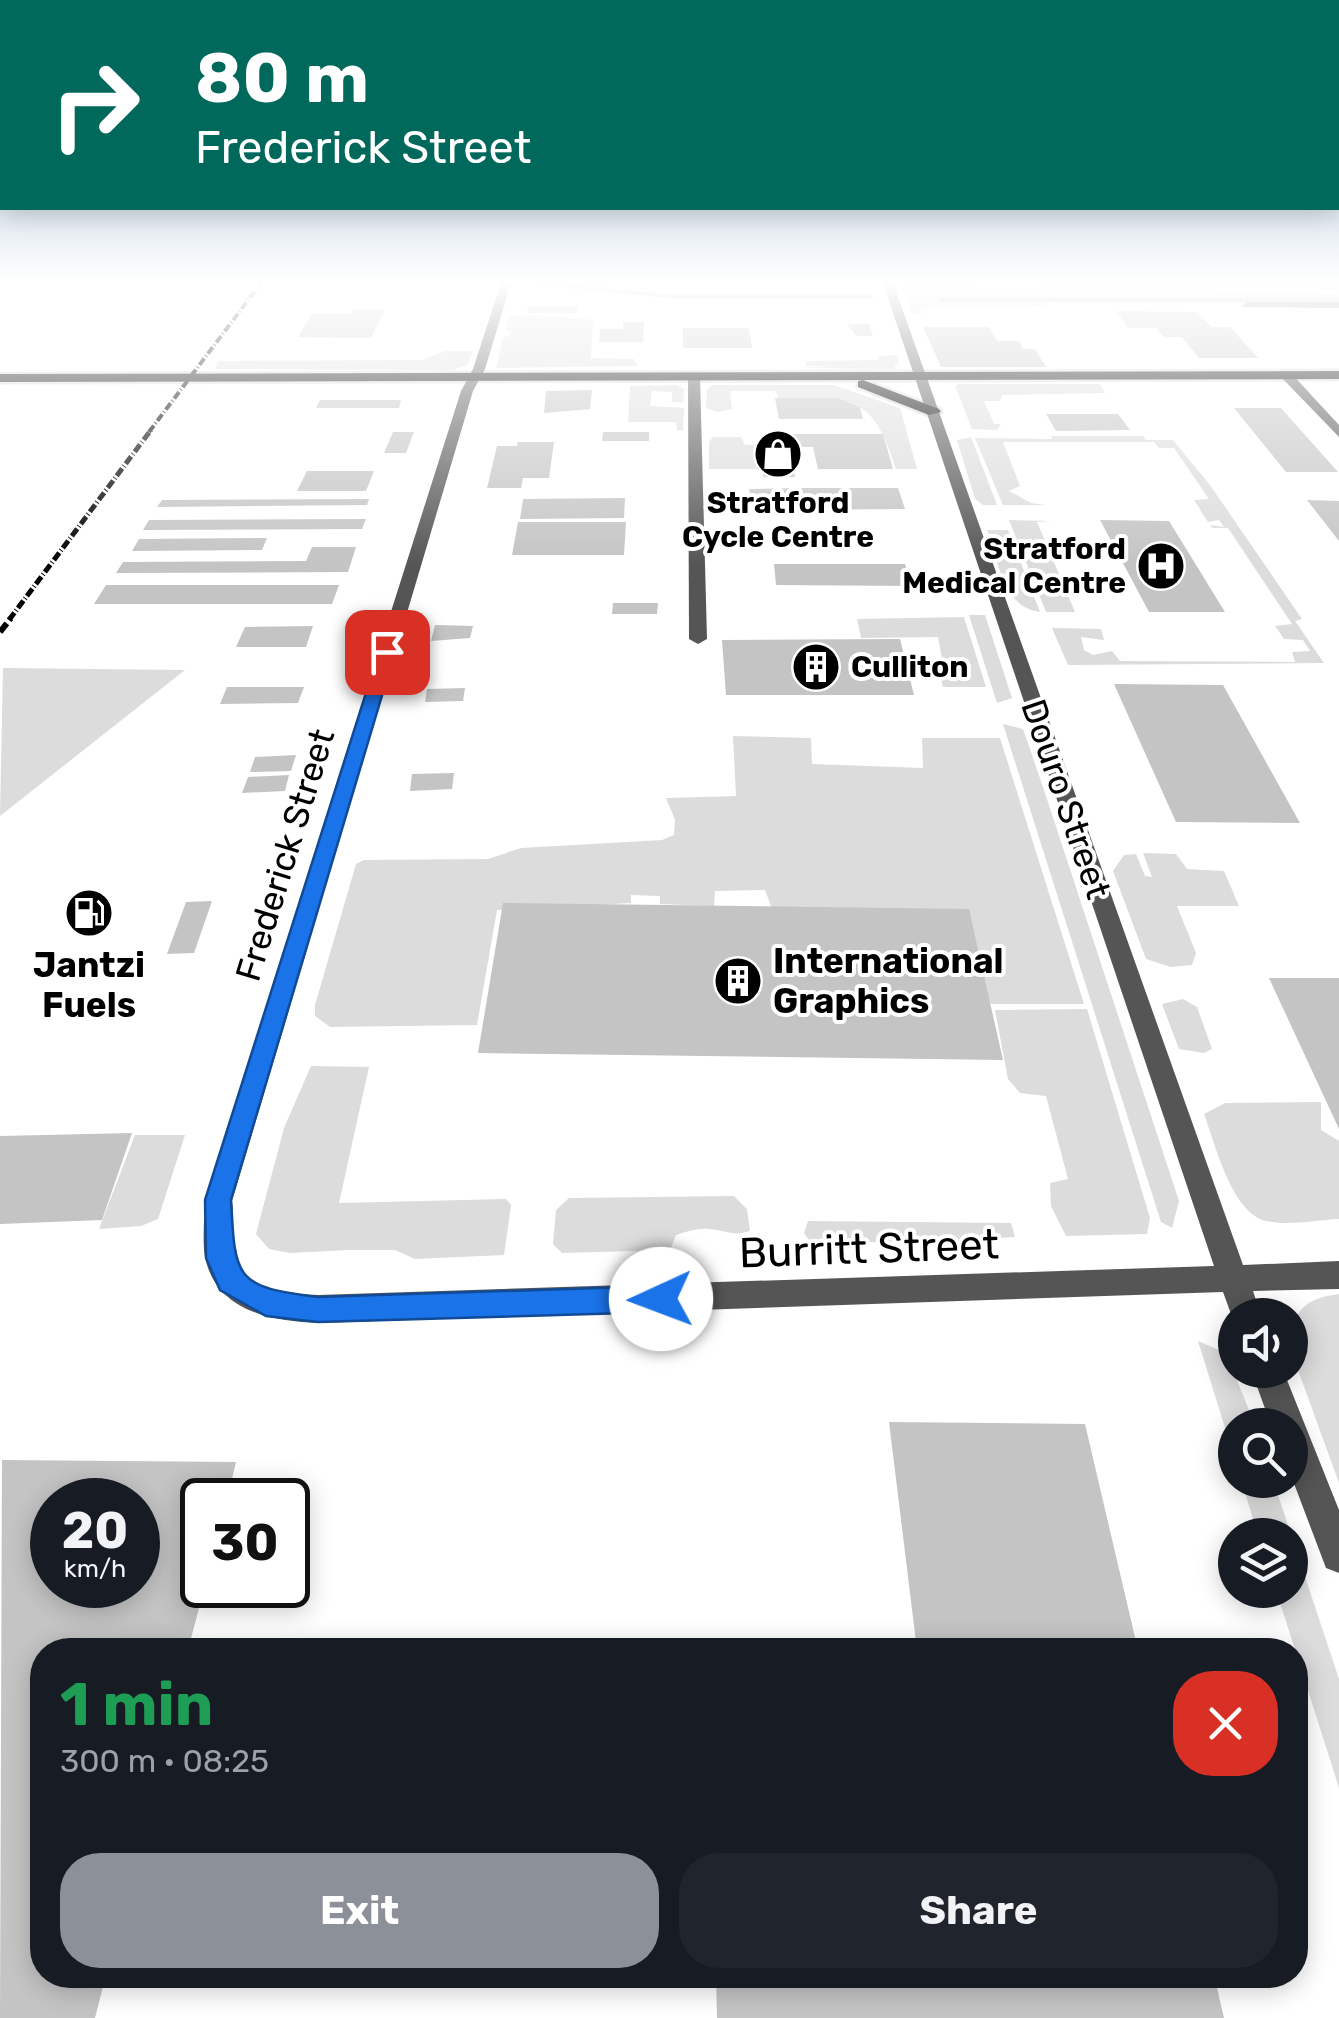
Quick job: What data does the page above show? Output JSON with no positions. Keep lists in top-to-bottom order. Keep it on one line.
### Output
{"streets":{"street":["Douro Street","Frederick Street","Burritt Street"]},"crossings":[["Douro Street","Burritt Street"],["Frederick Street","Burritt Street"]],"places":{"shop":["Stratford Cycle Centre"],"hospital":["Stratford Medical Centre"],"building":["Culliton","International Graphics"],"fuel station":["Jantzi Fuels"]},"page":{"turn":["80 m","Frederick Street"],"speed":"20 km/h","limit":"30","heading":["1 min","300 m · 08:25"],"buttons":["Exit","Share"]}}
